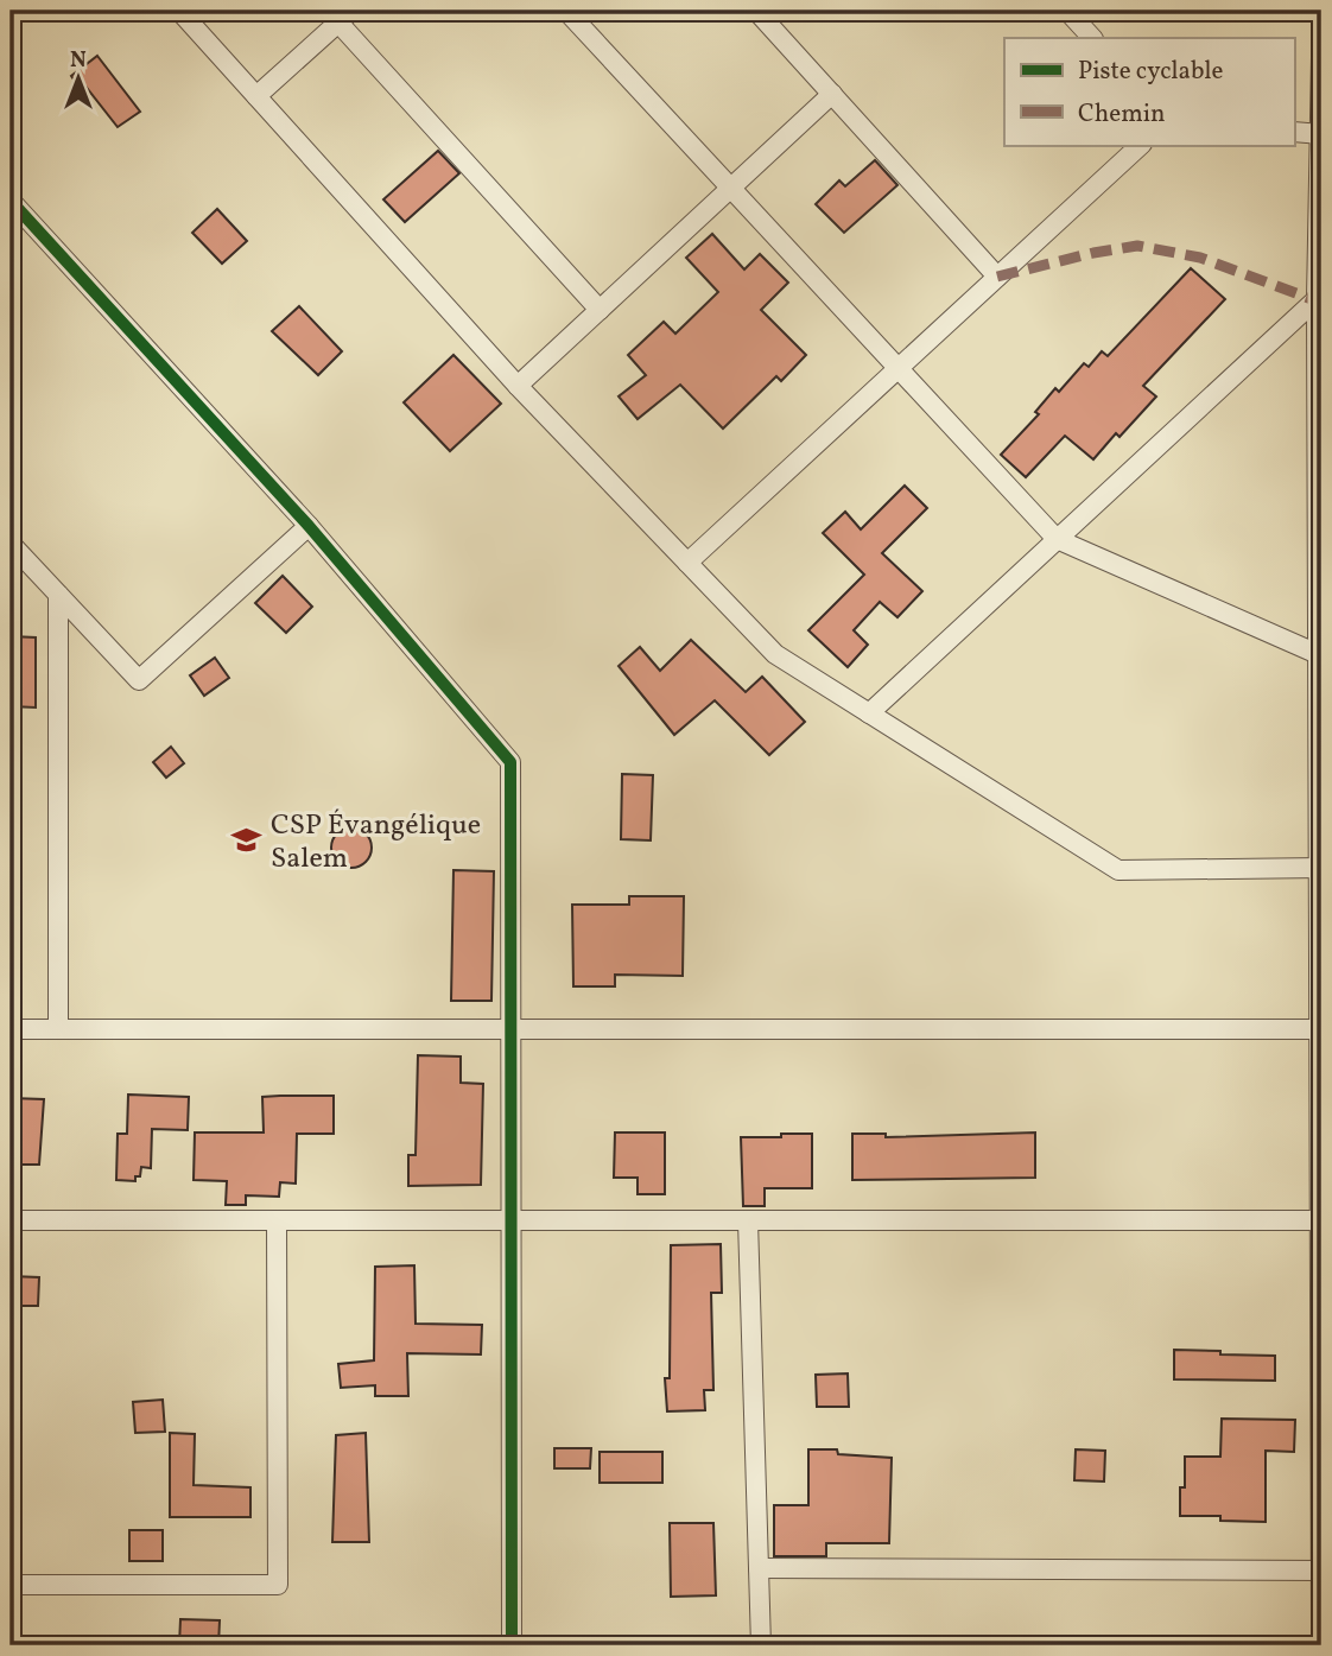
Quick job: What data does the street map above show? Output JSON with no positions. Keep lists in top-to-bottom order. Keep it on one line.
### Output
{"places":{"school or university":["CSP Évangélique Salem"]},"legend":["Piste cyclable","Chemin"],"north":"top"}
